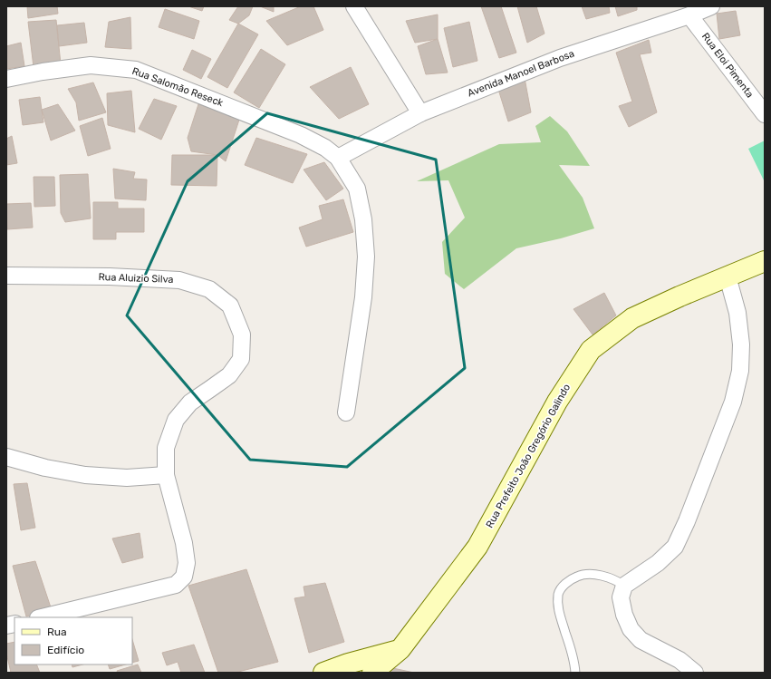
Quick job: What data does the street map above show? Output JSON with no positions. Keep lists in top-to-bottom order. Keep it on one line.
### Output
{"streets":{"main road":["Rua Prefeito João Gregório Galindo"],"street":["Rua Eloi Pimenta","Avenida Manoel Barbosa","Rua Salomão Reseck","Rua Aluizio Silva"]},"crossings":[["Rua Eloi Pimenta","Avenida Manoel Barbosa"],["Avenida Manoel Barbosa","Rua Salomão Reseck"]],"legend":["Rua","Edifício"]}
